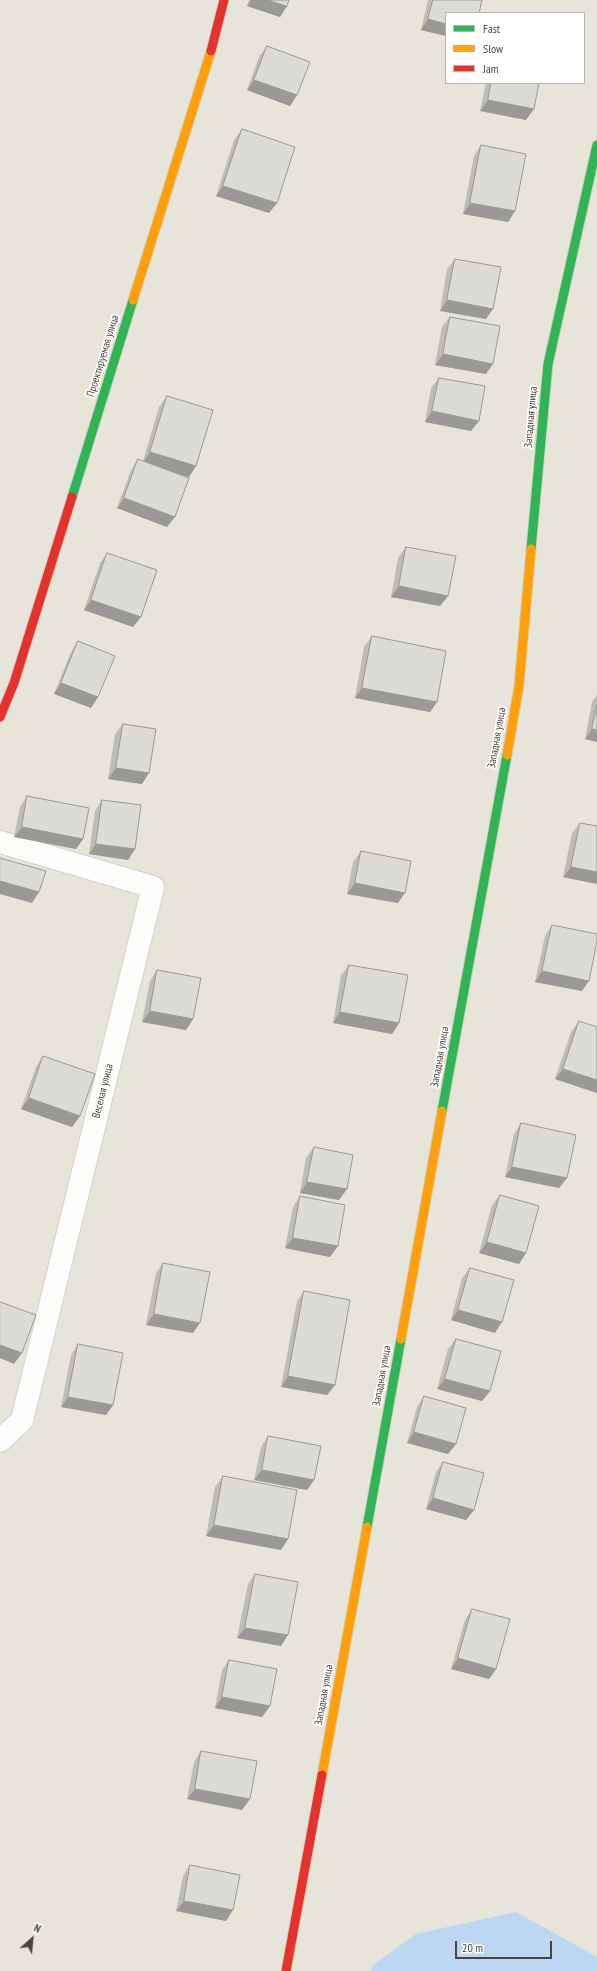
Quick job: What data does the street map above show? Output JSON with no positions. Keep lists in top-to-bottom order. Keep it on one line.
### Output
{"streets":{"street":["Проектируемая улица","Западная улица","Веселая улица"]},"legend":["Fast","Slow","Jam"],"scale_bar":"20 m","north":"top right"}
